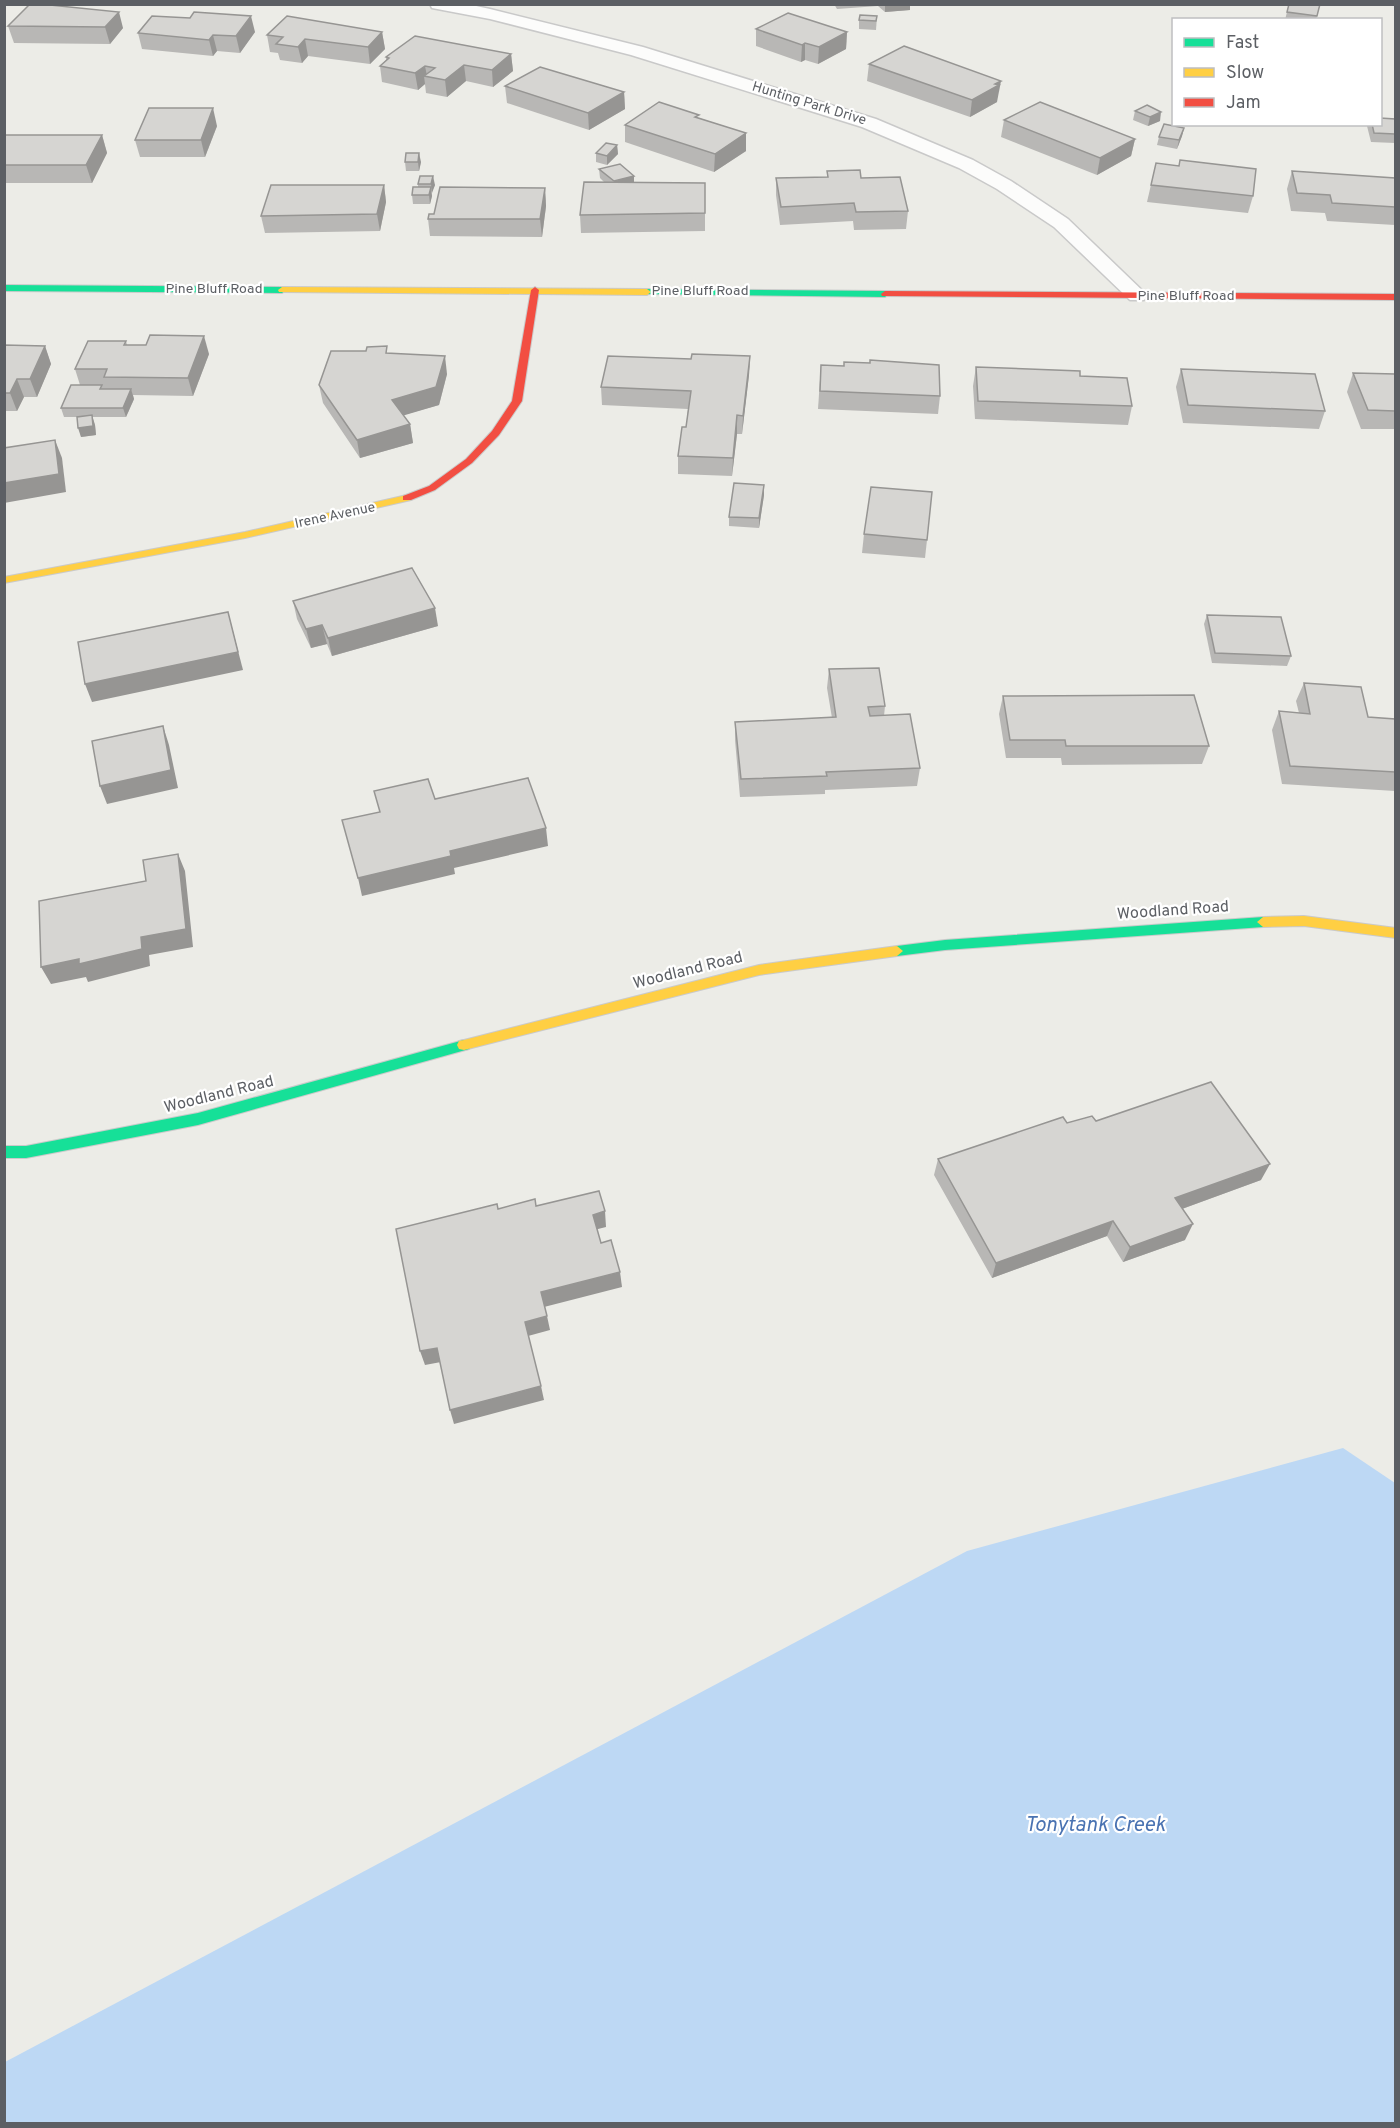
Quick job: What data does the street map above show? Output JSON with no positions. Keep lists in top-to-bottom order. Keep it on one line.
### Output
{"streets":{"street":["Hunting Park Drive","Pine Bluff Road","Irene Avenue","Woodland Road"]},"crossings":[["Hunting Park Drive","Pine Bluff Road"],["Pine Bluff Road","Irene Avenue"]],"water":["Tonytank Creek"],"legend":["Fast","Slow","Jam"]}
